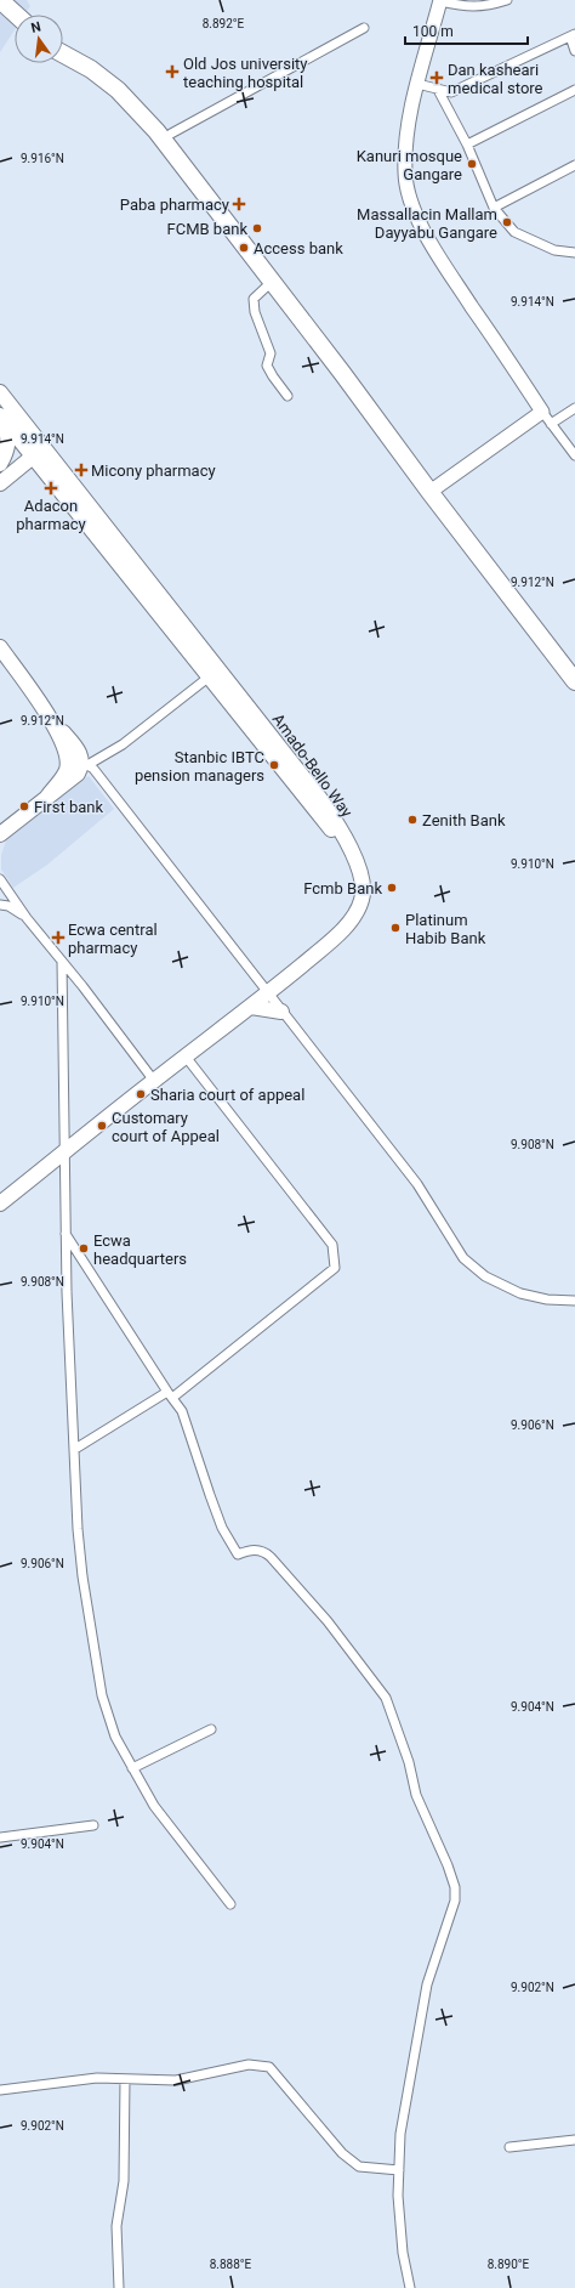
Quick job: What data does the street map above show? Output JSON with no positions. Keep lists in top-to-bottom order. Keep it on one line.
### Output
{"streets":{"main road":["Amado-Bello Way"]},"places":{"health":["Old Jos university teaching hospital","Dan kasheari medical store","Paba pharmacy","Micony pharmacy","Adacon pharmacy","Ecwa central pharmacy"],"other":["Kanuri mosque Gangare","Massallacin Mallam Dayyabu Gangare","FCMB bank","Access bank","Stanbic IBTC pension managers","First bank","Zenith Bank","Fcmb Bank","Platinum Habib Bank","Sharia court of appeal","Customary court of Appeal","Ecwa headquarters"]},"scale_bar":"100 m","north":"top","coordinates":["8.892°E","9.916°N","9.914°N","9.912°N","9.910°N","9.908°N","9.906°N","9.904°N","9.902°N","8.888°E","8.890°E"]}
